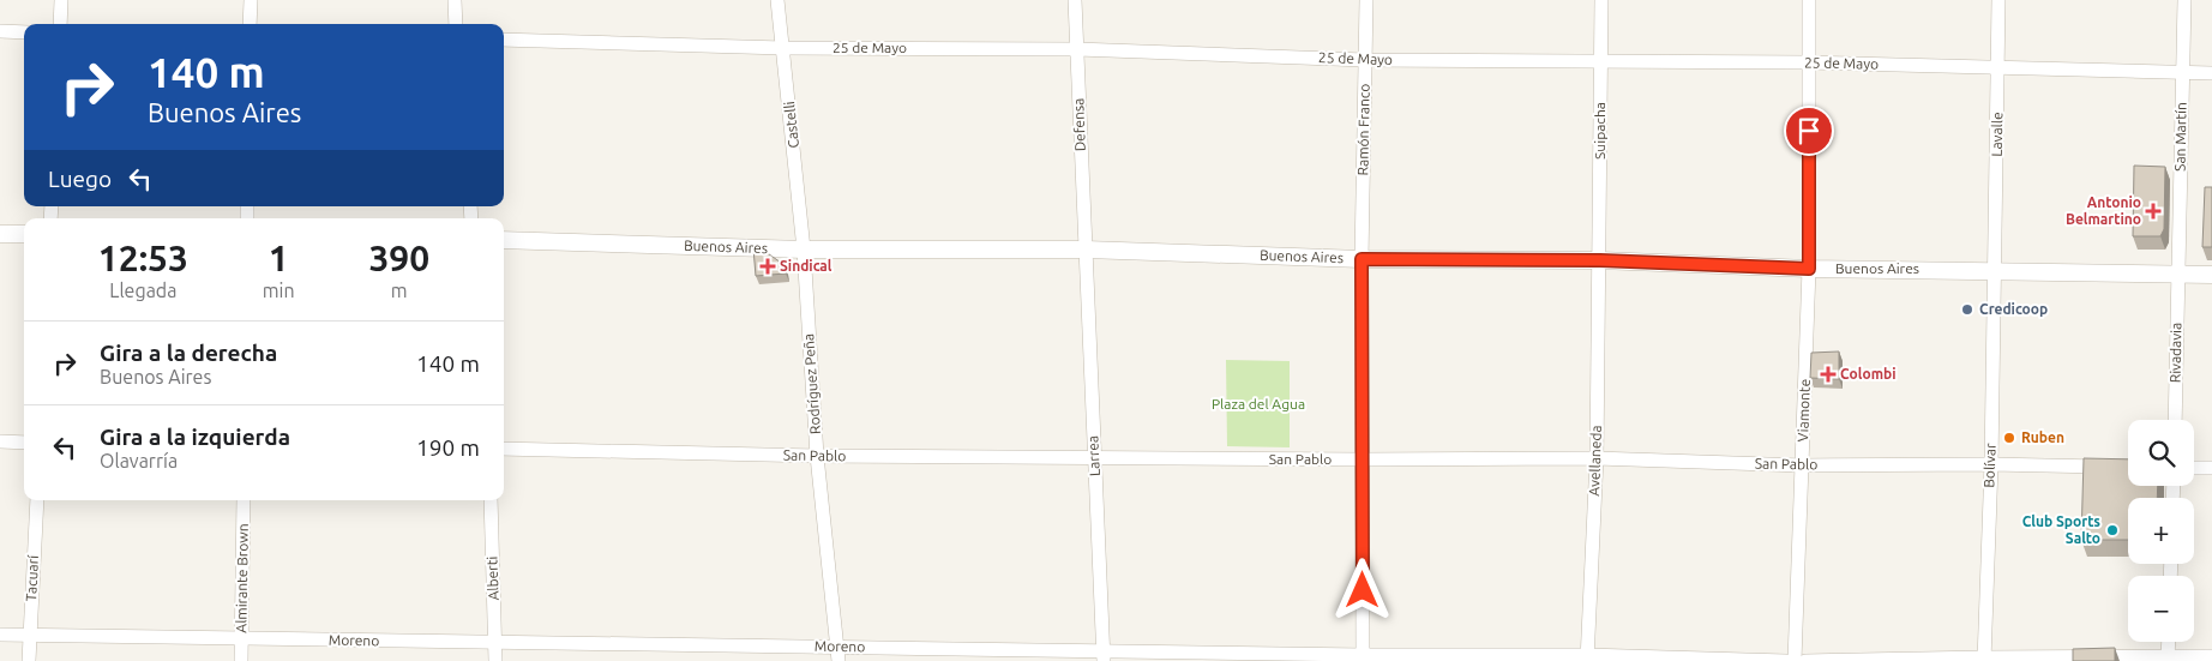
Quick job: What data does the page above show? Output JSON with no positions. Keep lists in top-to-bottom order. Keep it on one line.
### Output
{"streets":{"street":["25 de Mayo","Castelli","Defensa","Ramón Franco","Suipacha","Lavalle","San Martín","Buenos Aires","Rivadavia","Rodríguez Peña","Viamonte","San Pablo","Larrea","Avellaneda","Bolívar","Tacuarí","Almirante Brown","Alberti","Moreno"]},"crossings":[["25 de Mayo","Castelli"],["25 de Mayo","Defensa"],["25 de Mayo","Ramón Franco"],["25 de Mayo","Suipacha"],["25 de Mayo","Lavalle"],["25 de Mayo","San Martín"],["25 de Mayo","Viamonte"],["Castelli","Buenos Aires"],["Castelli","Rodríguez Peña"],["Defensa","Buenos Aires"],["Defensa","Larrea"],["Ramón Franco","Buenos Aires"],["Ramón Franco","San Pablo"],["Ramón Franco","Moreno"],["Suipacha","Buenos Aires"],["Suipacha","Avellaneda"],["Lavalle","Buenos Aires"],["Lavalle","Bolívar"],["San Martín","Buenos Aires"],["San Martín","Rivadavia"],["Buenos Aires","Rivadavia"],["Buenos Aires","Rodríguez Peña"],["Buenos Aires","Viamonte"],["Buenos Aires","Larrea"],["Buenos Aires","Avellaneda"],["Buenos Aires","Bolívar"],["Rodríguez Peña","San Pablo"],["Rodríguez Peña","Moreno"],["Viamonte","San Pablo"],["San Pablo","Larrea"],["San Pablo","Avellaneda"],["San Pablo","Bolívar"],["Larrea","Moreno"],["Avellaneda","Moreno"],["Tacuarí","Moreno"],["Almirante Brown","Moreno"],["Alberti","Moreno"]],"parks":["Plaza del Agua"],"places":{"health":["Antonio Belmartino","Sindical","Colombi"],"other":["Credicoop","Ruben","Club Sports Salto"]},"page":{"turn":["140 m","Buenos Aires"],"then":"Luego","eta":["12:53","Llegada","1","min","390","m"],"list":[{"name":"Gira a la derecha","note":"Buenos Aires","value":"140 m"},{"name":"Gira a la izquierda","note":"Olavarría","value":"190 m"}],"map_buttons":["+","−"]}}
